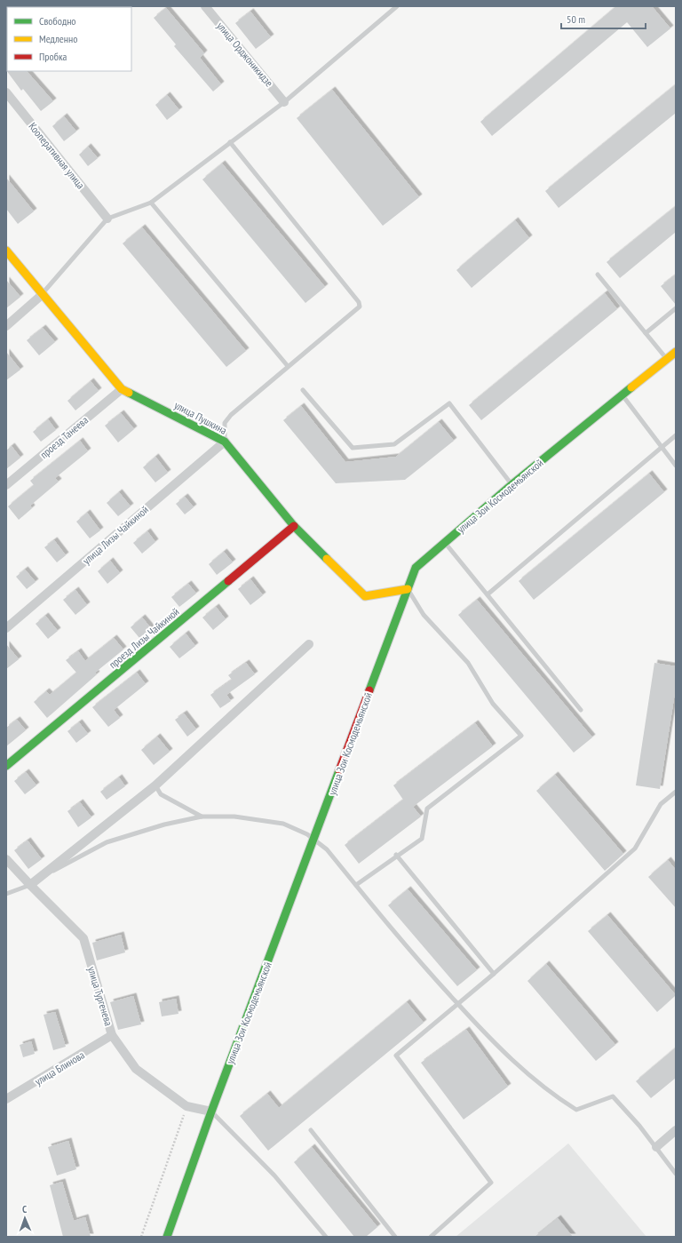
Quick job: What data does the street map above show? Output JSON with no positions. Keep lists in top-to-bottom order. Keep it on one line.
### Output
{"streets":{"street":["улица Орджоникидзе","Кооперативная улица","улица Пушкина","проезд Танеева","улица Зои Космодемьянской","улица Лизы Чайкиной","проезд Лизы Чайкиной","улица Тургенева","улица Блинова"]},"crossings":[["улица Пушкина","проезд Танеева"],["улица Пушкина","улица Зои Космодемьянской"],["улица Пушкина","улица Лизы Чайкиной"],["улица Пушкина","проезд Лизы Чайкиной"],["улица Зои Космодемьянской","улица Тургенева"],["улица Тургенева","улица Блинова"]],"legend":["Свободно","Медленно","Пробка"],"scale_bar":"50 m","north":"top"}
